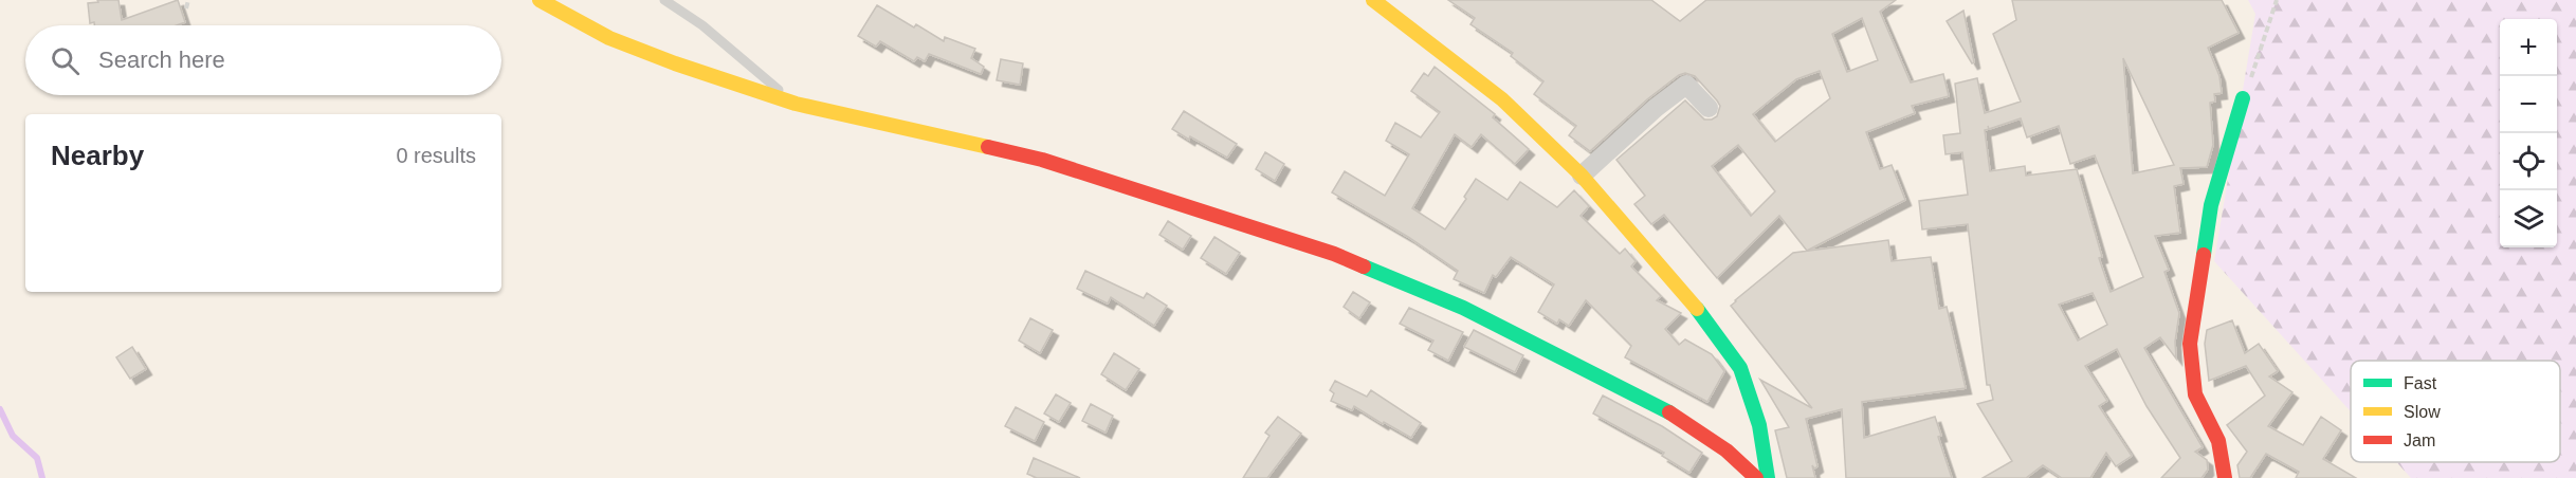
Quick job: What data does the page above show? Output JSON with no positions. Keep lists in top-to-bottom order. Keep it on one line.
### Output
{"legend":["Fast","Slow","Jam"],"page":{"map_buttons":["+","−"],"search":"Search here","heading":["Nearby","0 results"]}}
